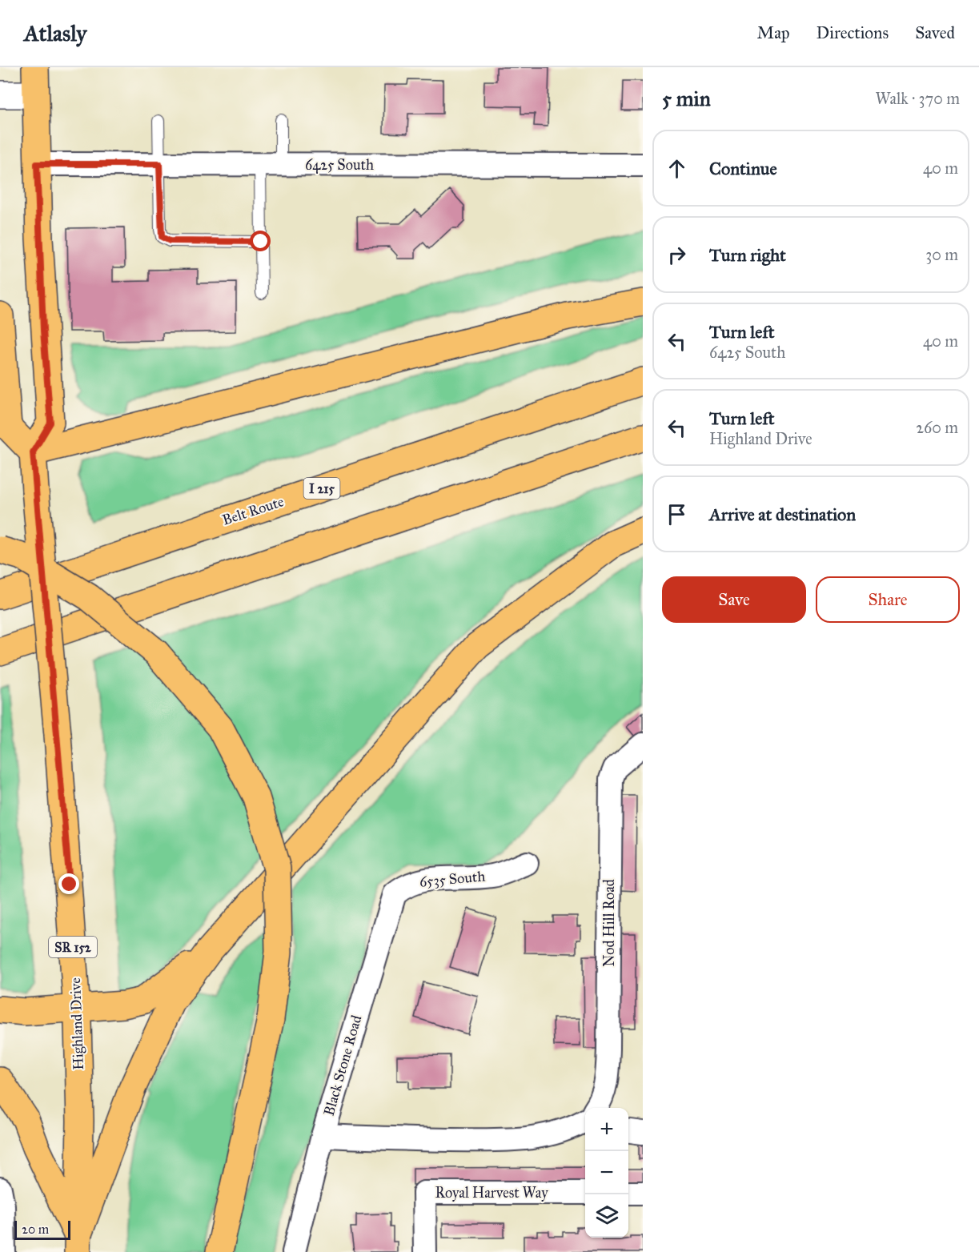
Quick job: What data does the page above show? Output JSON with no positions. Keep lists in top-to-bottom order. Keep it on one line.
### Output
{"streets":{"main road":["I 215","Belt Route","SR 152","Highland Drive"],"street":["6425 South","6535 South","Nod Hill Road","Black Stone Road","Royal Harvest Way"]},"crossings":[["6535 South","Black Stone Road"]],"scale_bar":"20 m","page":{"header":"Atlasly","nav":["Map","Directions","Saved"],"heading":["5 min","Walk · 370 m"],"list":[["Continue","40 m"],["Turn right","30 m"],["Turn left","6425 South","40 m"],["Turn left","Highland Drive","260 m"],"Arrive at destination"],"buttons":["Save","Share"],"map_buttons":["+","−"],"scale":"20 m"}}
